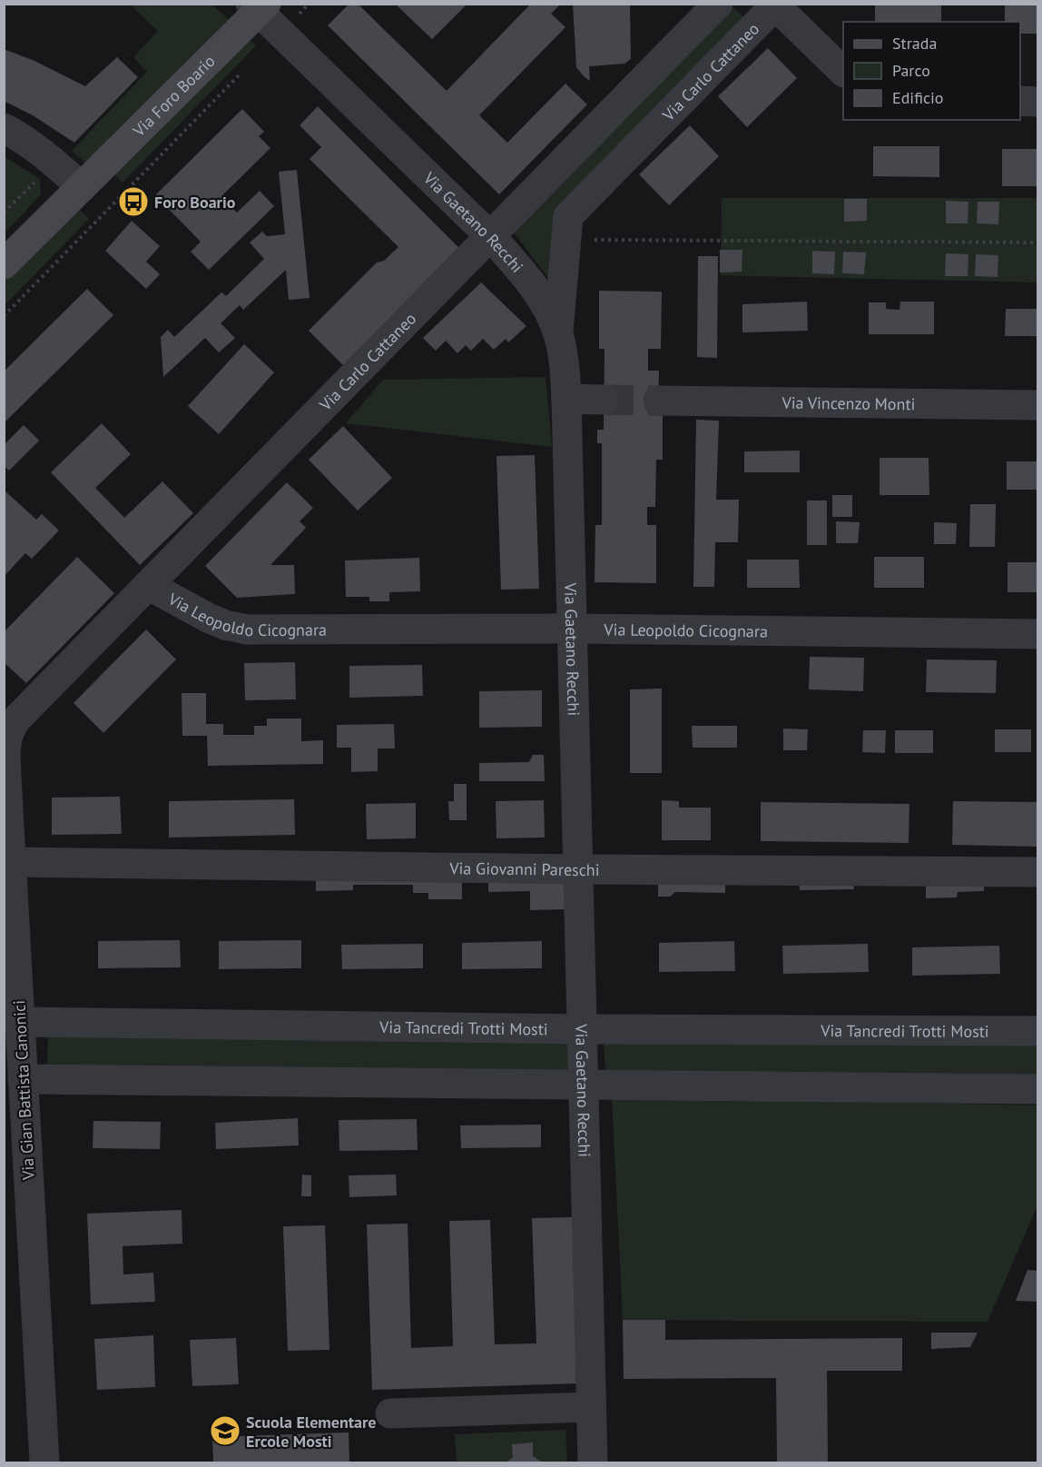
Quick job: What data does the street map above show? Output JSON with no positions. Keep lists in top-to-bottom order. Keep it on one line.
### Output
{"streets":{"street":["Via Carlo Cattaneo","Via Foro Boario","Via Gaetano Recchi","Via Vincenzo Monti","Via Leopoldo Cicognara","Via Giovanni Pareschi","Via Tancredi Trotti Mosti","Via Gian Battista Canonici"]},"crossings":[["Via Carlo Cattaneo","Via Gaetano Recchi"],["Via Carlo Cattaneo","Via Leopoldo Cicognara"],["Via Carlo Cattaneo","Via Gian Battista Canonici"],["Via Foro Boario","Via Gaetano Recchi"],["Via Gaetano Recchi","Via Leopoldo Cicognara"],["Via Gaetano Recchi","Via Giovanni Pareschi"],["Via Gaetano Recchi","Via Tancredi Trotti Mosti"],["Via Giovanni Pareschi","Via Gian Battista Canonici"],["Via Tancredi Trotti Mosti","Via Gian Battista Canonici"]],"places":{"bus stop":["Foro Boario"],"school or university":["Scuola Elementare Ercole Mosti"]},"legend":["Strada","Parco","Edificio"]}
